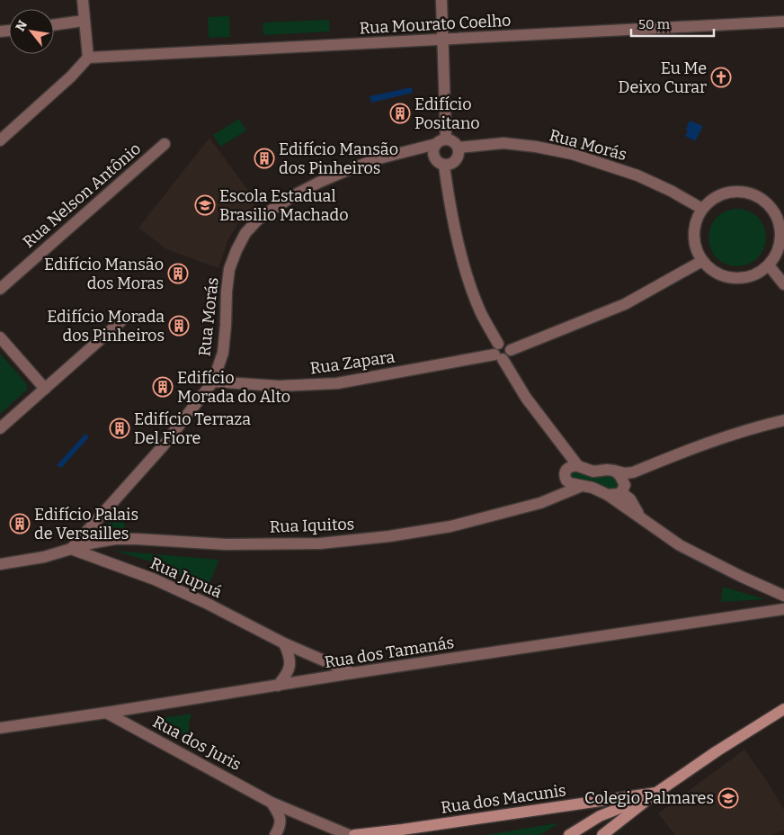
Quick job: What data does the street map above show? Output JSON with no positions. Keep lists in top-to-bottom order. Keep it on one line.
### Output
{"streets":{"main road":["Rua dos Macunis"],"street":["Rua Mourato Coelho","Rua Morás","Rua Nelson Antônio","Rua Zapara","Rua Iquitos","Rua Jupuá","Rua dos Tamanás","Rua dos Juris"]},"crossings":[["Rua Morás","Rua Zapara"],["Rua Morás","Rua Iquitos"],["Rua Morás","Rua Jupuá"],["Rua Iquitos","Rua Jupuá"],["Rua Jupuá","Rua dos Tamanás"],["Rua dos Tamanás","Rua dos Juris"]],"places":{"church":["Eu Me Deixo Curar"],"building":["Edifício Positano","Edifício Mansão dos Pinheiros","Edifício Mansão dos Moras","Edifício Morada dos Pinheiros","Edifício Morada do Alto","Edifício Terraza Del Fiore","Edifício Palais de Versailles"],"school or university":["Escola Estadual Brasilio Machado","Colegio Palmares"]},"scale_bar":"50 m","north":"top left"}
